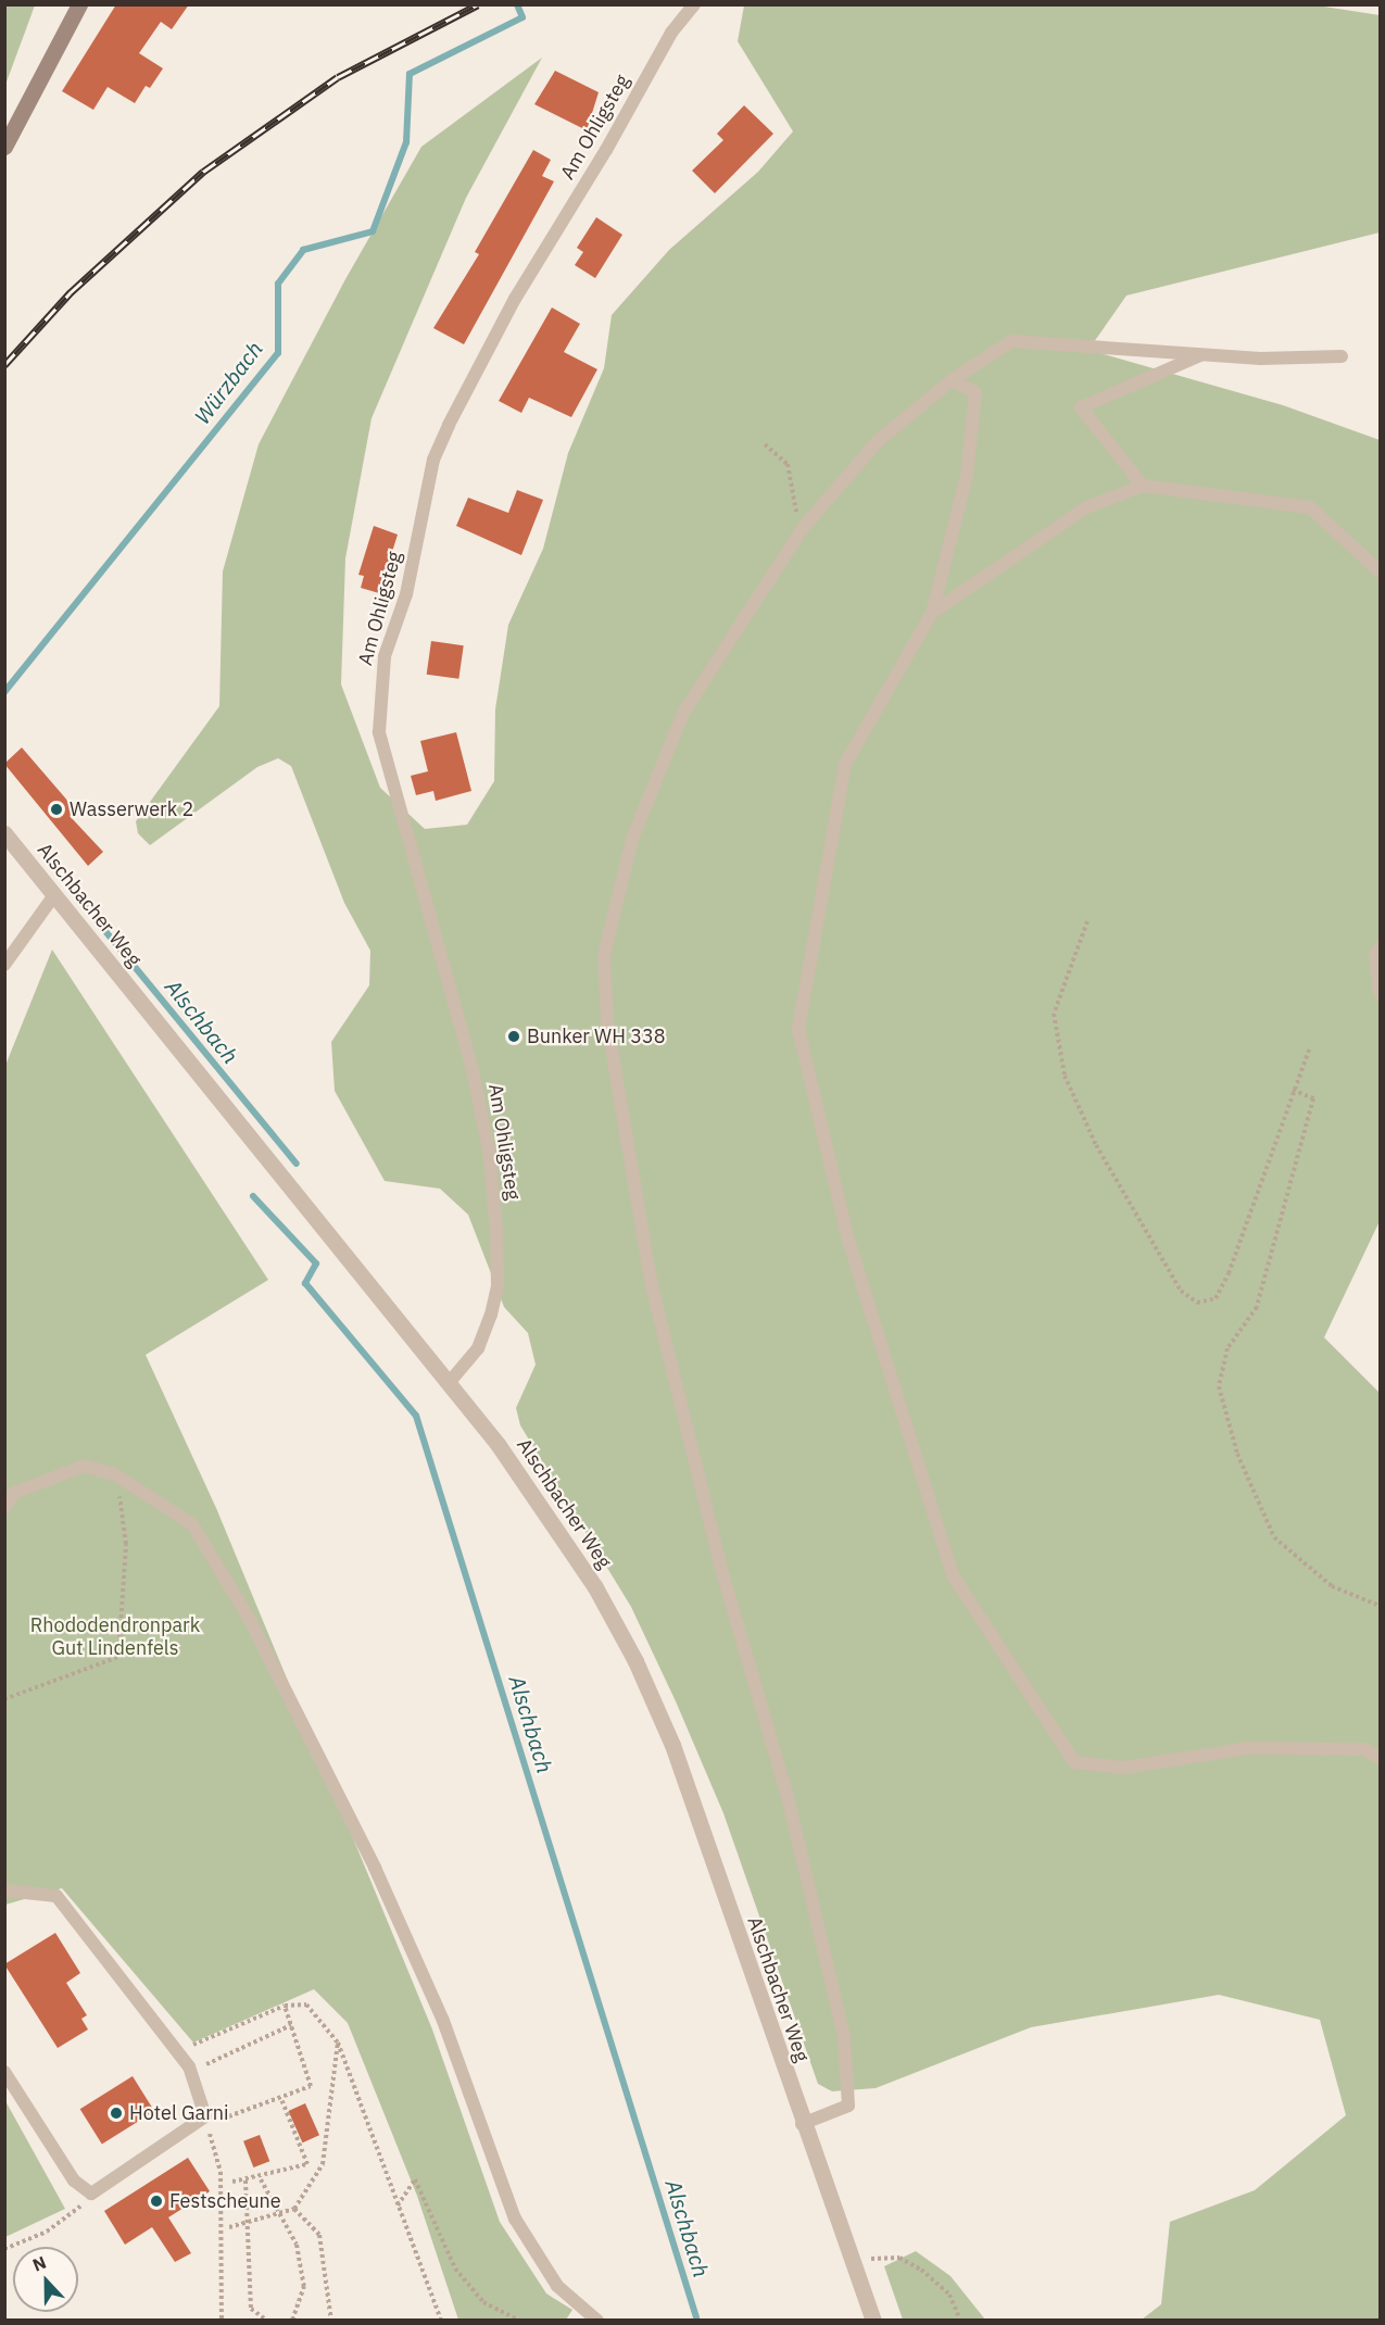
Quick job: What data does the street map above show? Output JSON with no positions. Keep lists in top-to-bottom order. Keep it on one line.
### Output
{"streets":{"street":["Alschbacher Weg"],"lane":["Am Ohligsteg"]},"crossings":[["Am Ohligsteg","Alschbacher Weg"]],"water":["Würzbach","Alschbach"],"parks":["Rhododendronpark Gut Lindenfels"],"places":["Wasserwerk 2","Bunker WH 338","Hotel Garni","Festscheune"],"north":"top"}
